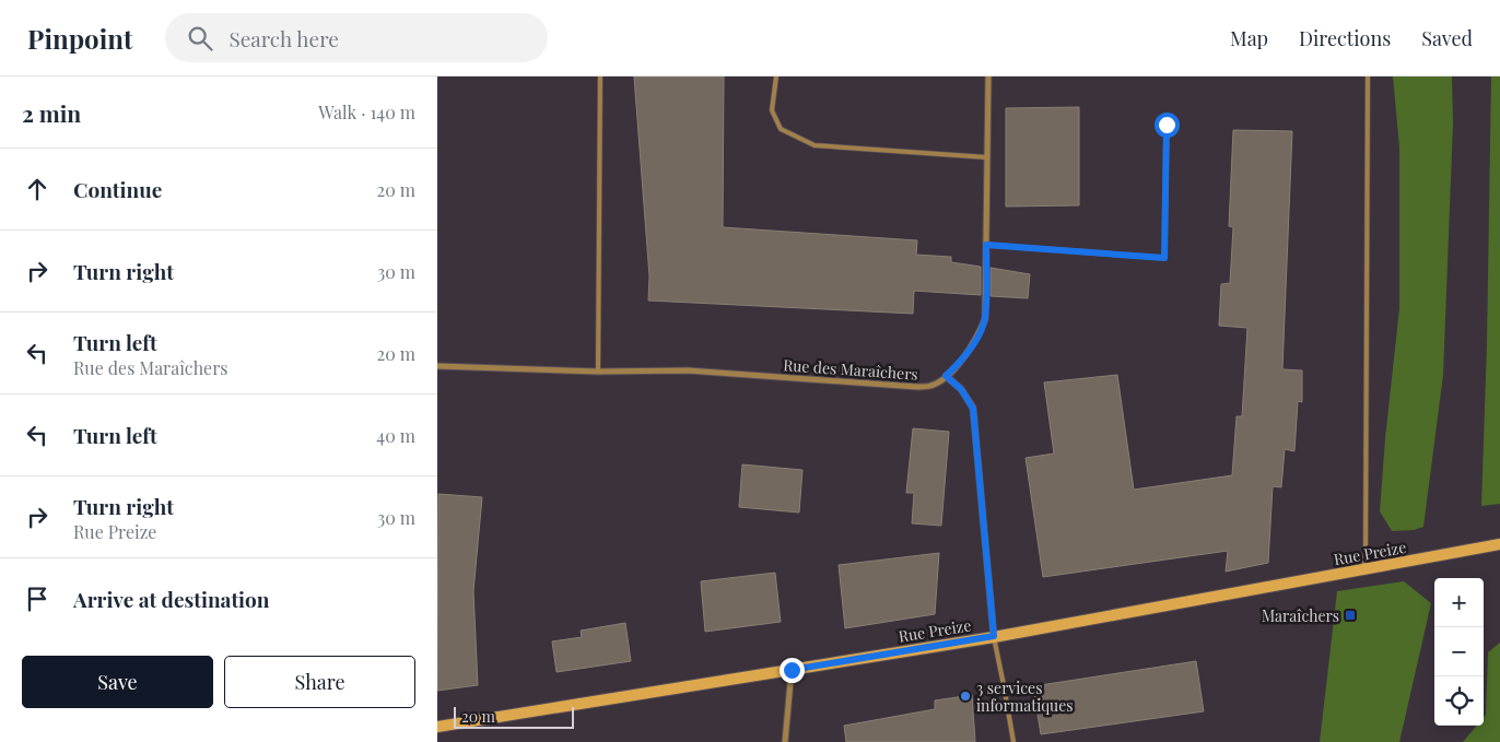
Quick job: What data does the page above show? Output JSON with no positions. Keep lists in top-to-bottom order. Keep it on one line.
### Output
{"streets":{"street":["Rue des Maraîchers","Rue Preize"]},"places":{"transit":["Maraîchers"],"other":["3 services informatiques"]},"scale_bar":"20 m","page":{"header":"Pinpoint","search":"Search here","nav":["Map","Directions","Saved"],"heading":["2 min","Walk · 140 m"],"list":[["Continue","20 m"],["Turn right","30 m"],["Turn left","Rue des Maraîchers","20 m"],["Turn left","40 m"],["Turn right","Rue Preize","30 m"],"Arrive at destination"],"map_buttons":["+","−"],"buttons":["Save","Share"],"scale":"20 m"}}
